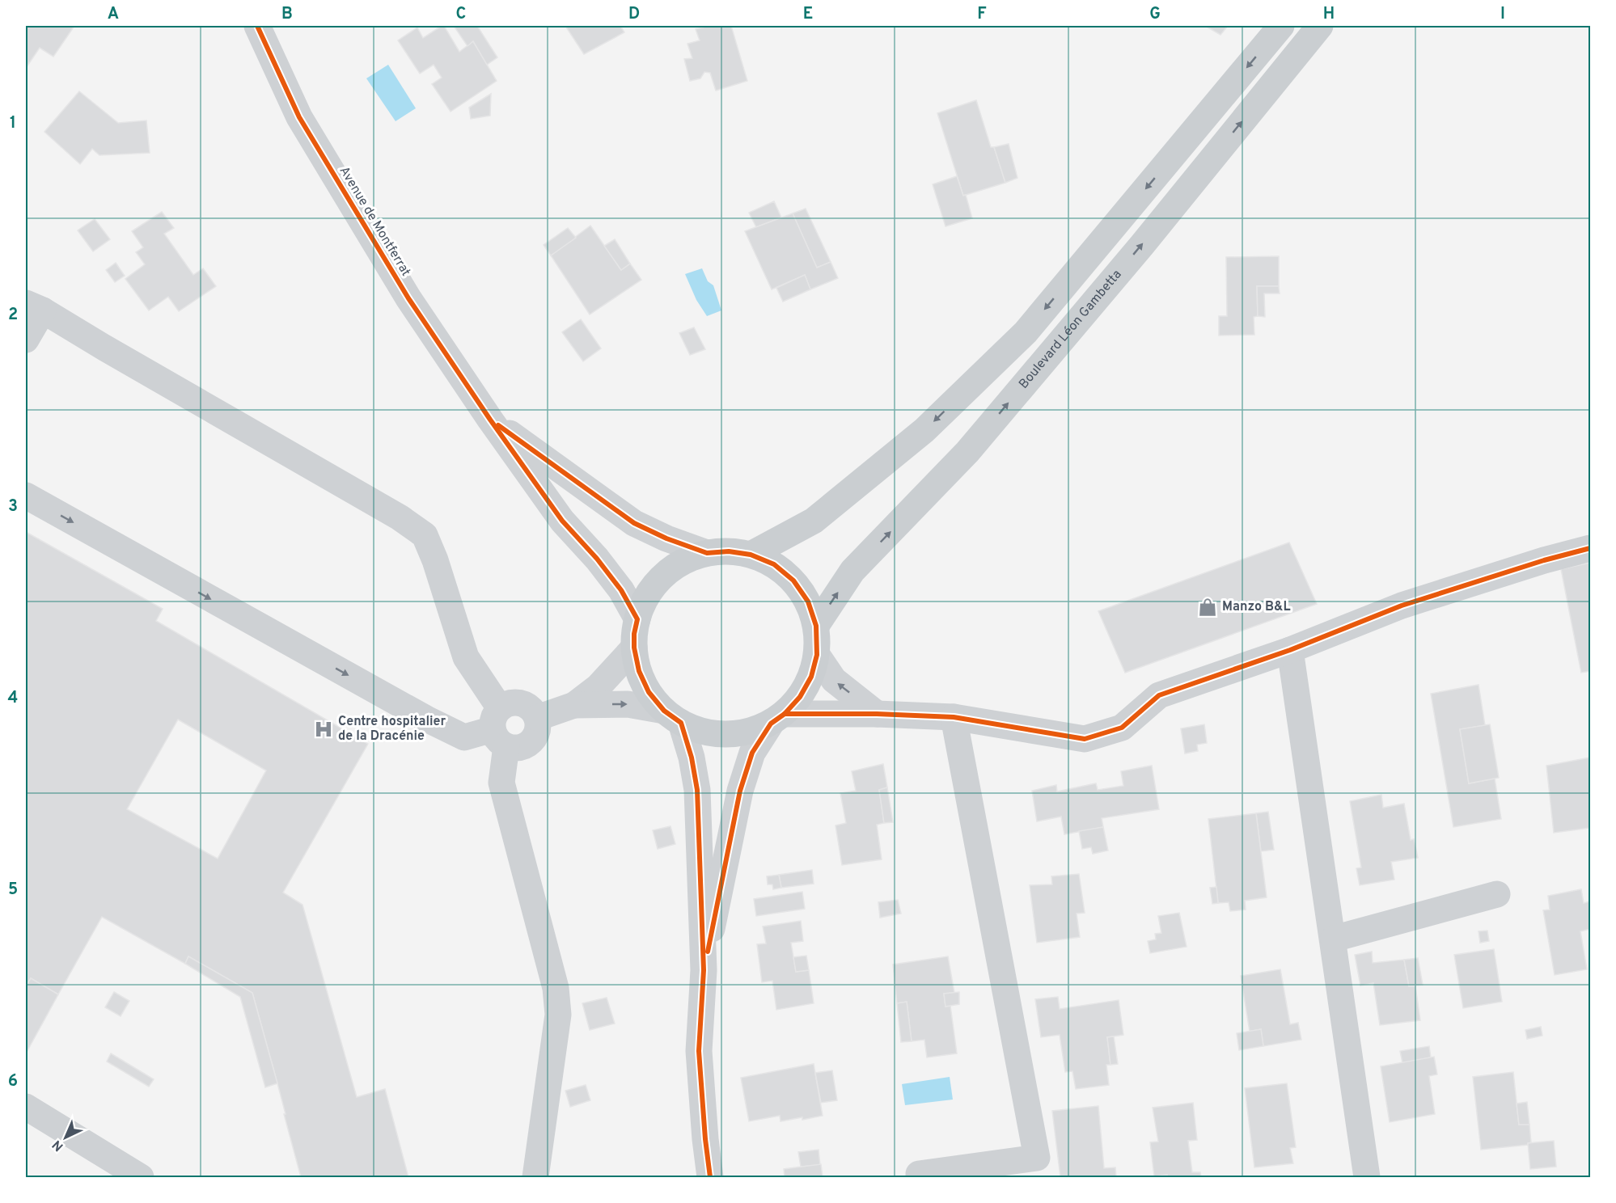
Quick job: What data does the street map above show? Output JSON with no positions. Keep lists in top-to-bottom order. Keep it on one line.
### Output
{"streets":{"main road":["Boulevard Léon Gambetta"],"street":["Avenue de Montferrat"]},"places":{"shop":["Manzo B&L"],"hospital":["Centre hospitalier de la Dracénie"]},"north":"bottom left","grid":{"columns":["A","B","C","D","E","F","G","H","I"],"rows":["1","2","3","4","5","6"]}}
